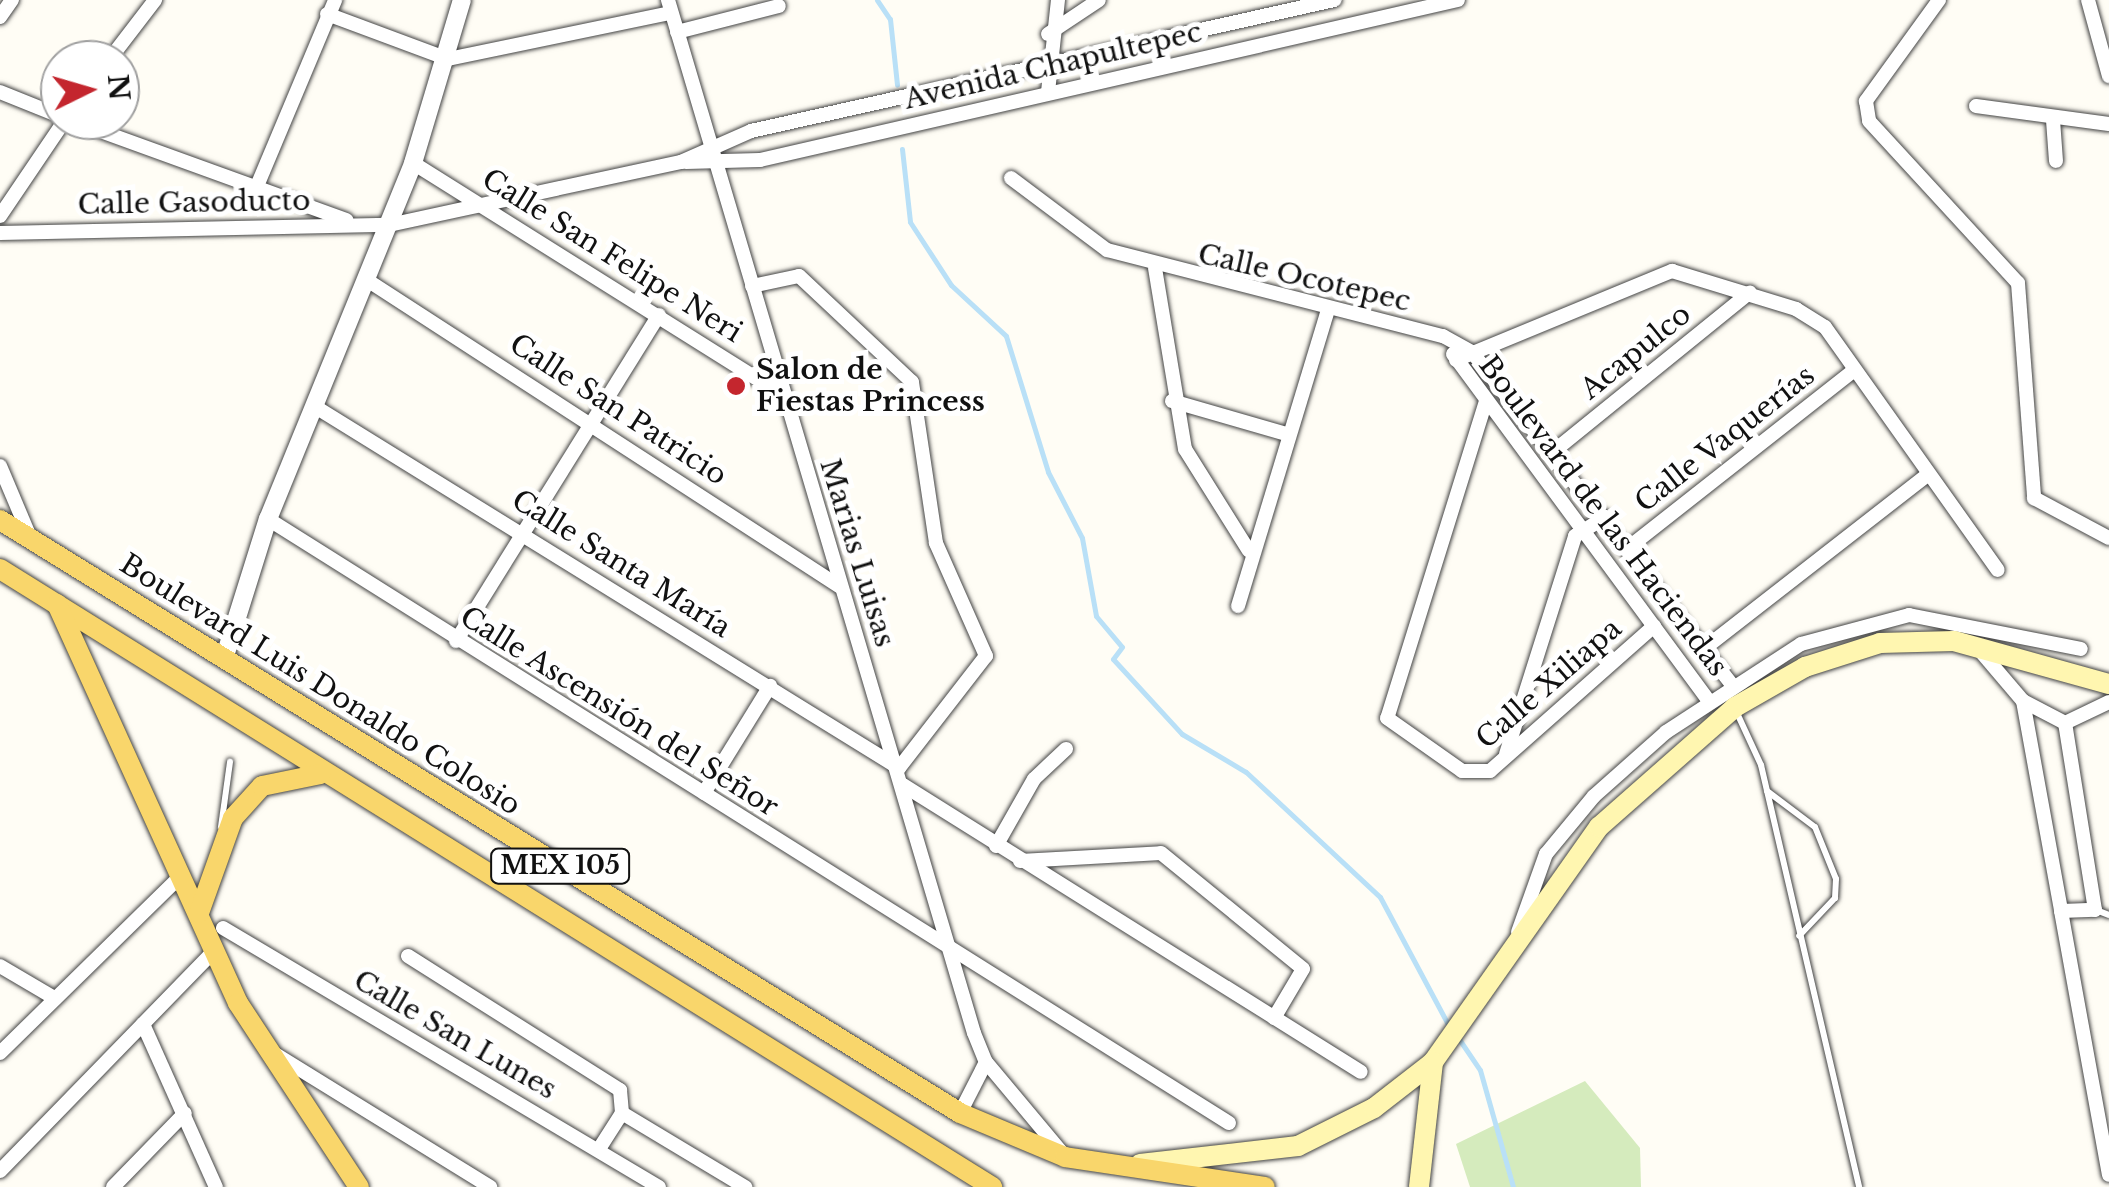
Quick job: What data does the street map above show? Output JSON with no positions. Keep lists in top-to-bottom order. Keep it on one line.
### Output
{"streets":{"main road":["Boulevard Luis Donaldo Colosio","MEX 105"],"street":["Avenida Chapultepec","Calle Gasoducto","Calle San Felipe Neri","Calle Ocotepec","Acapulco","Calle San Patricio","Calle Vaquerías","Boulevard de las Haciendas","Marias Luisas","Calle Santa María","Calle Xiliapa","Calle Ascensión del Señor","Calle San Lunes"]},"crossings":[["Avenida Chapultepec","Calle Gasoducto"],["Avenida Chapultepec","Marias Luisas"],["Calle Gasoducto","Calle San Felipe Neri"],["Calle Gasoducto","Marias Luisas"],["Calle San Felipe Neri","Marias Luisas"],["Calle Ocotepec","Boulevard de las Haciendas"],["Acapulco","Boulevard de las Haciendas"],["Calle San Patricio","Marias Luisas"],["Calle Vaquerías","Boulevard de las Haciendas"],["Boulevard de las Haciendas","Calle Xiliapa"],["Marias Luisas","Calle Santa María"],["Marias Luisas","Boulevard Luis Donaldo Colosio"],["Marias Luisas","Calle Ascensión del Señor"],["Boulevard Luis Donaldo Colosio","MEX 105"]],"places":["Salon de Fiestas Princess"],"north":"right"}
